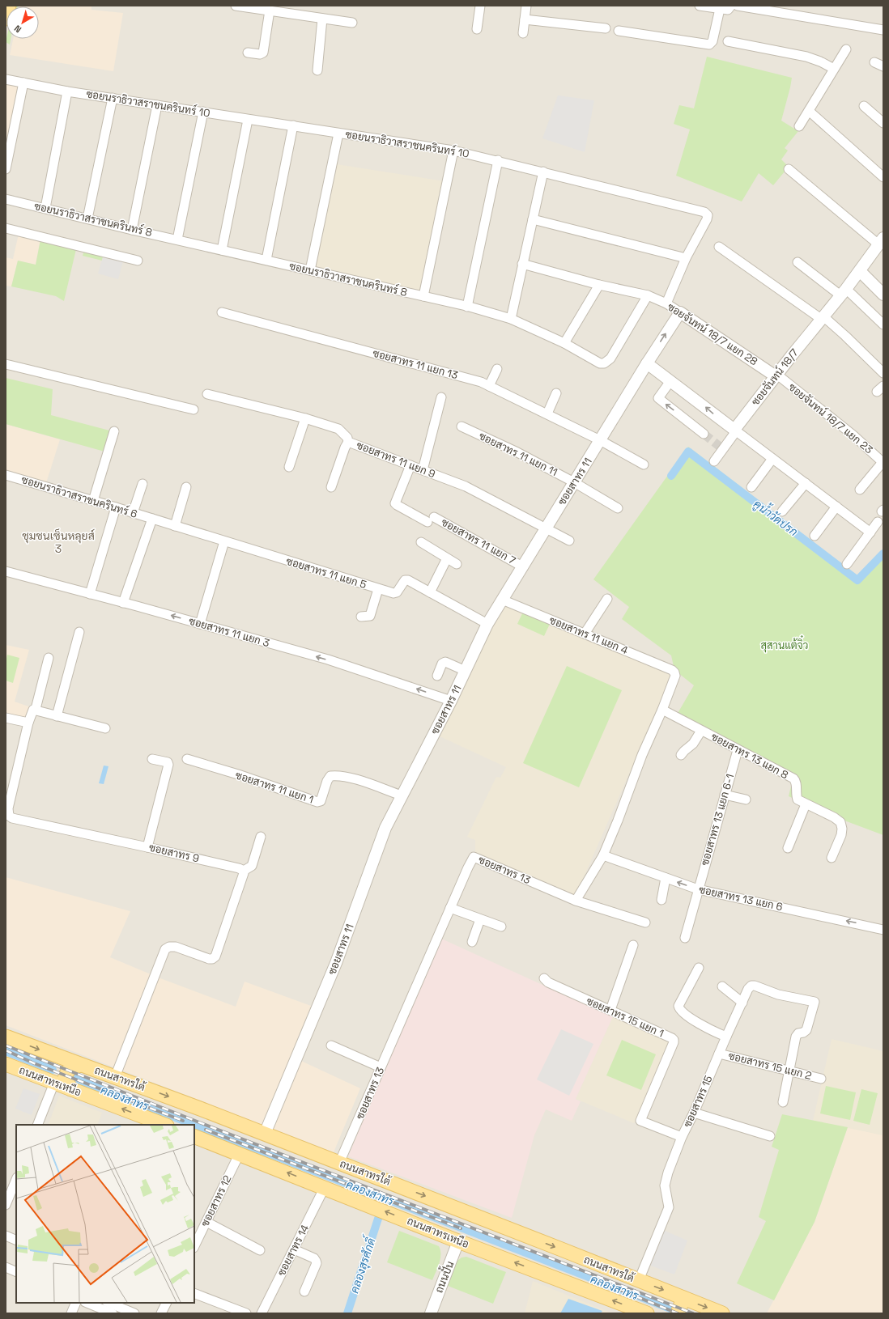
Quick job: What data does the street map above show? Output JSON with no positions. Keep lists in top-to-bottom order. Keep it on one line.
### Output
{"streets":{"main road":["ถนนสาทรใต้","ถนนสาทรเหนือ"],"street":["ซอยนราธิวาสราชนครินทร์ 10","ซอยนราธิวาสราชนครินทร์ 8","ซอยจันทน์ 18/7 แยก 28","ซอยสาทร 11 แยก 13","ซอยจันทน์ 18/7","ซอยจันทน์ 18/7 แยก 23","ซอยสาทร 11 แยก 11","ซอยสาทร 11 แยก 9","ซอยสาทร 11","ซอยนราธิวาสราชนครินทร์ 6","ซอยสาทร 11 แยก 7","ซอยสาทร 11 แยก 5","ซอยสาทร 11 แยก 3","ซอยสาทร 11 แยก 4","ซอยสาทร 13 แยก 8","ซอยสาทร 11 แยก 1","ซอยสาทร 13 แยก 6-1","ซอยสาทร 9","ซอยสาทร 13","ซอยสาทร 13 แยก 6","ซอยสาทร 15 แยก 1","ซอยสาทร 15 แยก 2","ซอยสาทร 15","ซอยสาทร 12","ซอยสาทร 14","ถนนปั้น"]},"crossings":[["ซอยนราธิวาสราชนครินทร์ 10","ซอยจันทน์ 18/7 แยก 28"],["ซอยนราธิวาสราชนครินทร์ 8","ซอยจันทน์ 18/7 แยก 28"],["ซอยจันทน์ 18/7 แยก 28","ซอยจันทน์ 18/7"],["ซอยจันทน์ 18/7 แยก 28","ซอยจันทน์ 18/7 แยก 23"],["ซอยจันทน์ 18/7 แยก 28","ซอยสาทร 11"],["ซอยสาทร 11 แยก 13","ซอยสาทร 11"],["ซอยจันทน์ 18/7","ซอยจันทน์ 18/7 แยก 23"],["ซอยสาทร 11 แยก 11","ซอยสาทร 11"],["ซอยสาทร 11 แยก 9","ซอยสาทร 11"],["ซอยสาทร 11 แยก 9","ซอยสาทร 11 แยก 7"],["ซอยสาทร 11","ซอยสาทร 11 แยก 7"],["ซอยสาทร 11","ซอยสาทร 11 แยก 5"],["ซอยสาทร 11","ซอยสาทร 11 แยก 3"],["ซอยสาทร 11","ซอยสาทร 11 แยก 4"],["ซอยสาทร 11","ซอยสาทร 11 แยก 1"],["ซอยสาทร 11","ถนนสาทรใต้"],["ซอยนราธิวาสราชนครินทร์ 6","ซอยสาทร 11 แยก 5"],["ซอยสาทร 11 แยก 4","ซอยสาทร 13 แยก 8"],["ซอยสาทร 13 แยก 8","ซอยสาทร 13 แยก 6-1"],["ซอยสาทร 13 แยก 6-1","ซอยสาทร 13 แยก 6"],["ซอยสาทร 13","ถนนสาทรใต้"],["ซอยสาทร 15 แยก 1","ซอยสาทร 15"],["ซอยสาทร 15 แยก 2","ซอยสาทร 15"],["ถนนสาทรใต้","ซอยสาทร 15"],["ถนนสาทรเหนือ","ซอยสาทร 12"],["ถนนสาทรเหนือ","ซอยสาทร 14"],["ถนนสาทรเหนือ","ถนนปั้น"]],"one_way":["ซอยสาทร 11 แยก 3","ซอยสาทร 13 แยก 6","ถนนสาทรใต้","ถนนสาทรเหนือ"],"districts":["ชุมชนเซ็นหลุยส์ 3"],"water":["คูน้ำวัดปรก","คลองสาทร","คลองสุรศักดิ์"],"parks":["สุสานแต้จิ๋ว"],"north":"bottom left"}
